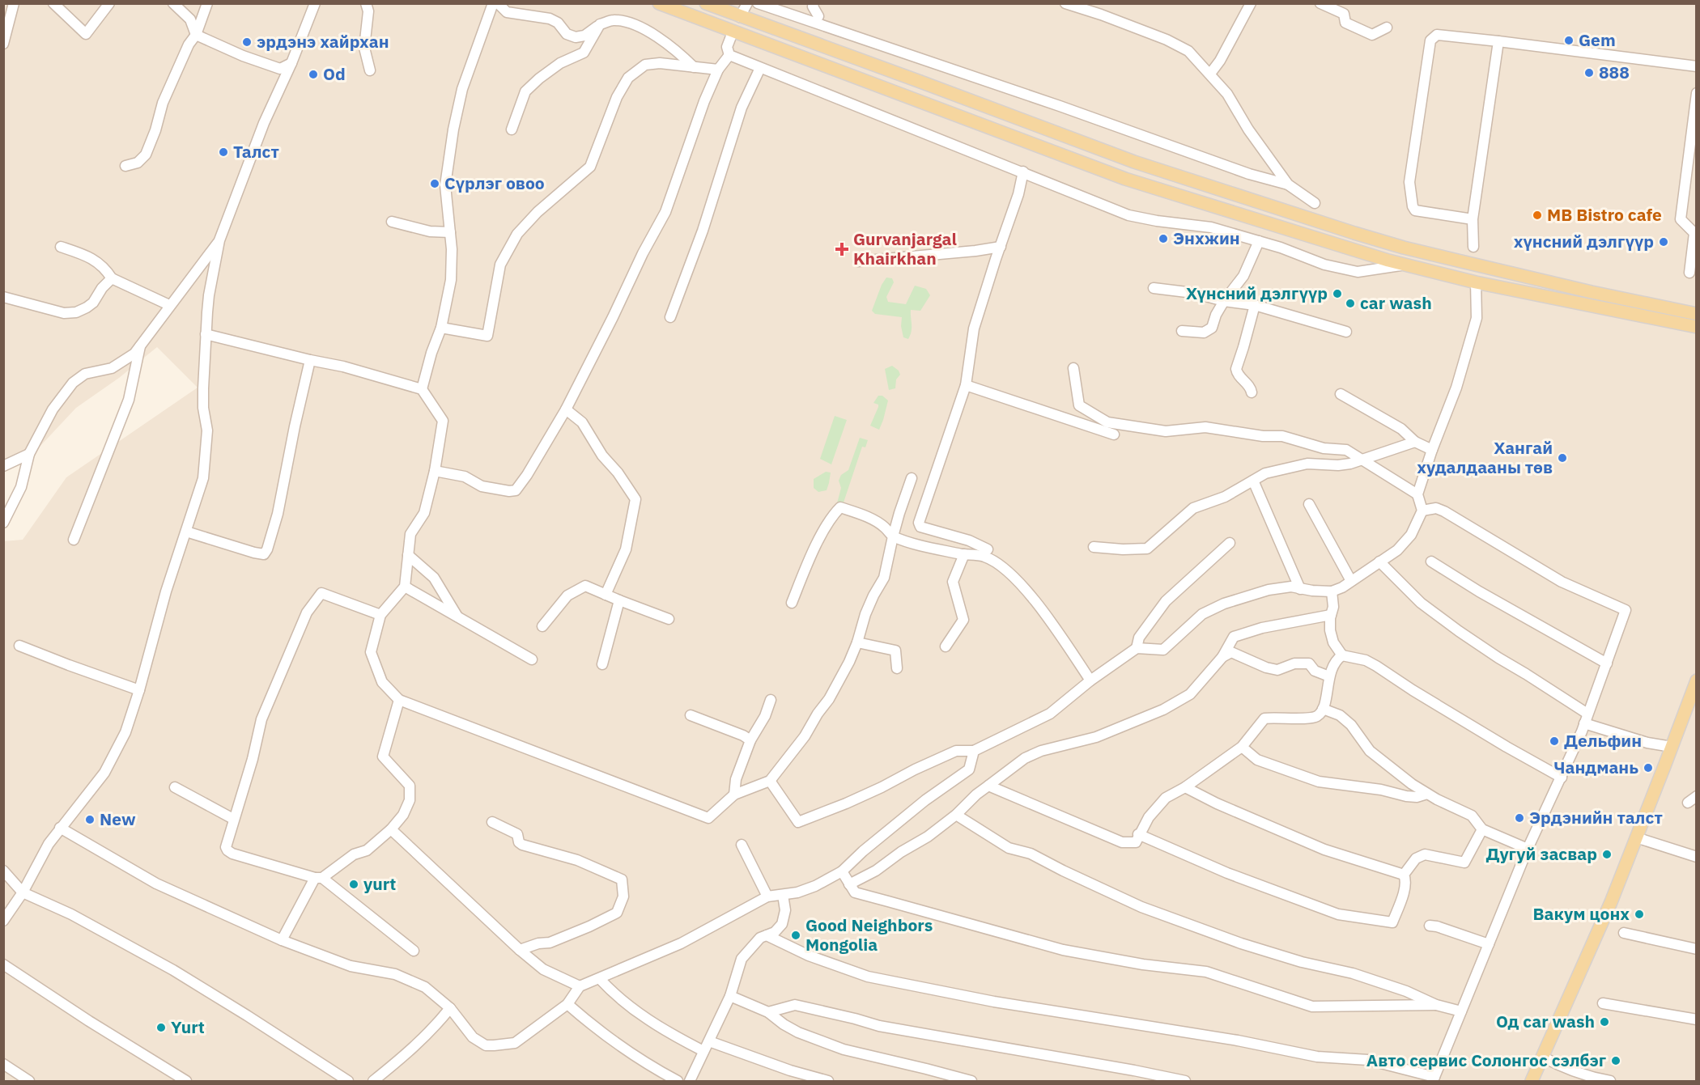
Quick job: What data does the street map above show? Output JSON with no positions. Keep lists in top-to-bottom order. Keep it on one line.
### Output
{"places":{"other":["Gem","эрдэнэ хайрхан","888","Od","Талст","Сүрлэг овоо","MB Bistro cafe","Энхжин","хүнсний дэлгүүр","Хүнсний дэлгүүр","car wash","Хангай худалдааны төв","Дельфин","Чандмань","Эрдэнийн талст","New","Дугуй засвар","yurt","Вакум цонх","Good Neighbors Mongolia","Од car wash","Yurt","Авто сервис Солонгос сэлбэг"],"health":["Gurvanjargal Khairkhan"]}}
